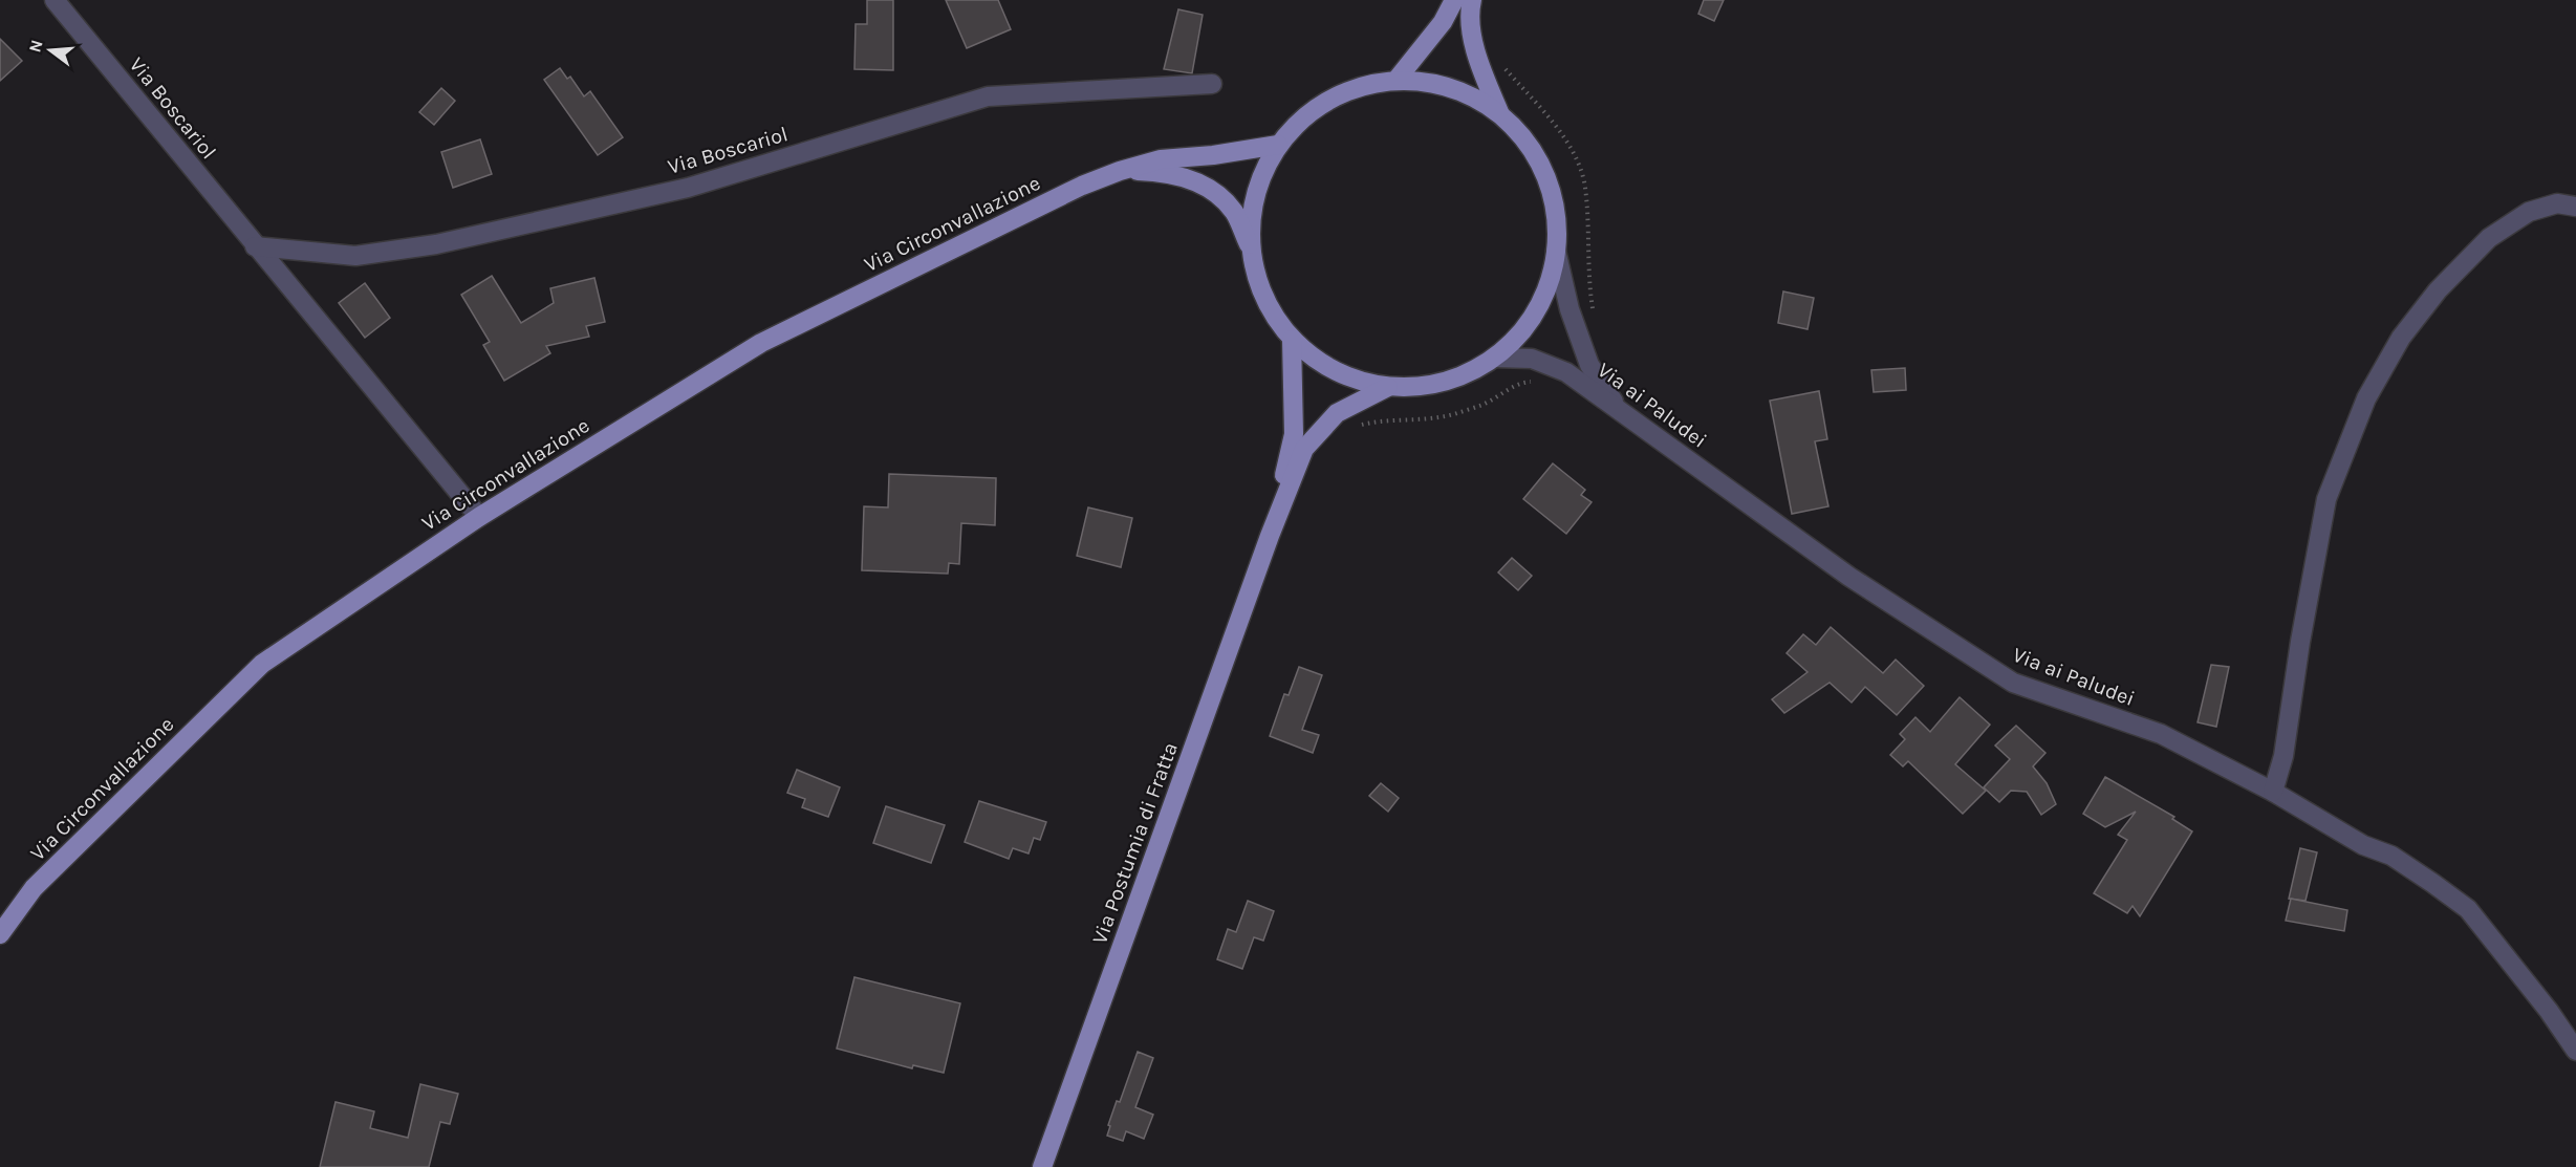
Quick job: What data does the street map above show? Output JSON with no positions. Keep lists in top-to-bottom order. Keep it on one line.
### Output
{"streets":{"main road":["Via Circonvallazione","Via Postumia di Fratta"],"street":["Via Boscariol","Via ai Paludei"]},"crossings":[["Via Boscariol","Via Circonvallazione"]],"north":"left"}
